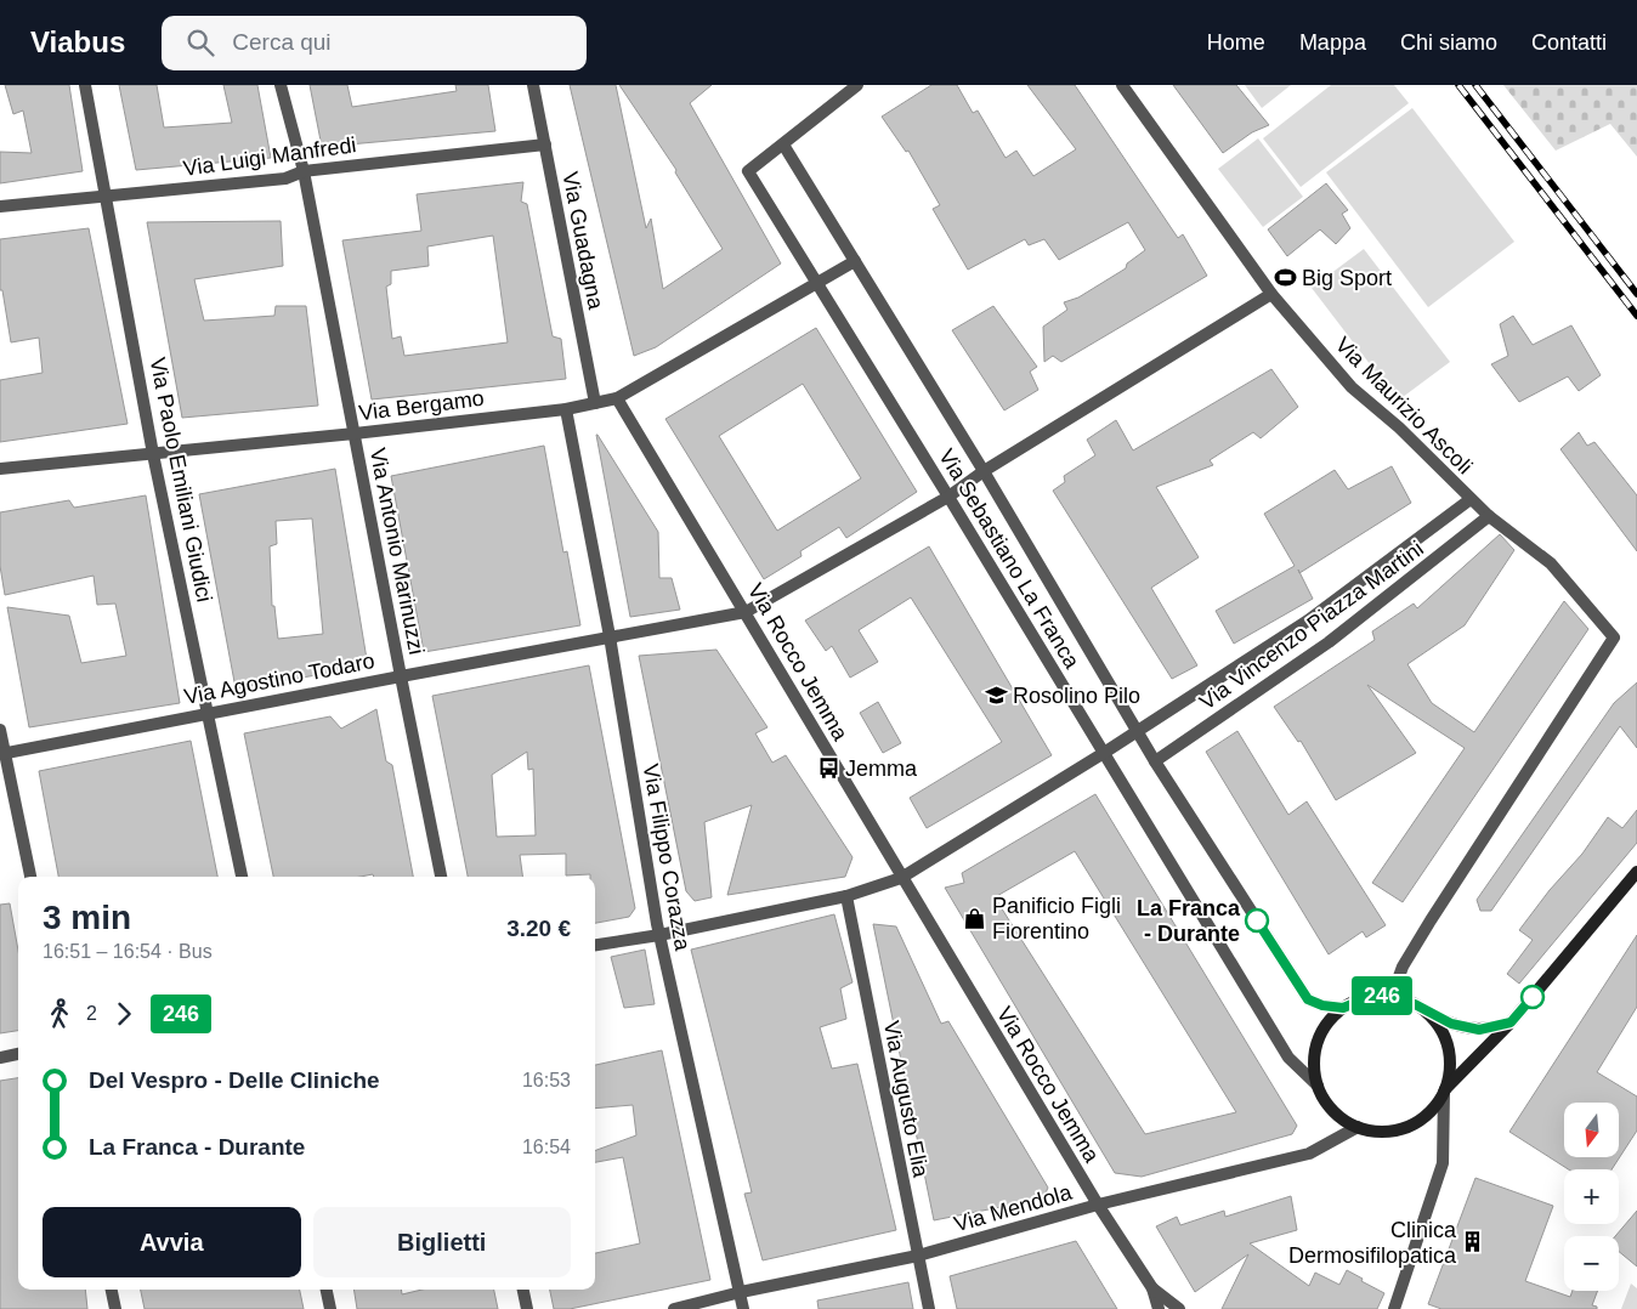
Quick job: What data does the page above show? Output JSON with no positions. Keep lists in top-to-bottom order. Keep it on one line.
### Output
{"streets":{"street":["Via Luigi Manfredi","Via Guadagna","Via Bergamo","Via Maurizio Ascoli","Via Paolo Emiliani Giudici","Via Antonio Marinuzzi","Via Sebastiano La Franca","Via Vincenzo Piazza Martini","Via Rocco Jemma","Via Agostino Todaro","Via Filippo Corazza","Via Augusto Elia","Via Mendola"]},"crossings":[["Via Luigi Manfredi","Via Guadagna"],["Via Luigi Manfredi","Via Paolo Emiliani Giudici"],["Via Luigi Manfredi","Via Antonio Marinuzzi"],["Via Guadagna","Via Bergamo"],["Via Bergamo","Via Paolo Emiliani Giudici"],["Via Bergamo","Via Antonio Marinuzzi"],["Via Bergamo","Via Sebastiano La Franca"],["Via Bergamo","Via Rocco Jemma"],["Via Bergamo","Via Filippo Corazza"],["Via Maurizio Ascoli","Via Sebastiano La Franca"],["Via Maurizio Ascoli","Via Vincenzo Piazza Martini"],["Via Maurizio Ascoli","Via Agostino Todaro"],["Via Maurizio Ascoli","Via Mendola"],["Via Paolo Emiliani Giudici","Via Agostino Todaro"],["Via Antonio Marinuzzi","Via Agostino Todaro"],["Via Sebastiano La Franca","Via Vincenzo Piazza Martini"],["Via Sebastiano La Franca","Via Agostino Todaro"],["Via Sebastiano La Franca","Via Mendola"],["Via Vincenzo Piazza Martini","Via Rocco Jemma"],["Via Vincenzo Piazza Martini","Via Filippo Corazza"],["Via Vincenzo Piazza Martini","Via Augusto Elia"],["Via Rocco Jemma","Via Agostino Todaro"],["Via Rocco Jemma","Via Mendola"],["Via Agostino Todaro","Via Filippo Corazza"],["Via Filippo Corazza","Via Mendola"],["Via Augusto Elia","Via Mendola"]],"places":{"sports":["Big Sport"],"school or university":["Rosolino Pilo"],"bus stop":["Jemma"],"shop":["Panificio Figli Fiorentino"],"other":["La Franca - Durante"],"building":["Clinica Dermosifilopatica"]},"lines":["bus line 246"],"north":"bottom","page":{"header":"Viabus","search":"Cerca qui","nav":["Home","Mappa","Chi siamo","Contatti"],"on_map":"246","heading":["3 min","16:51 – 16:54 · Bus","3.20 €"],"legs":["2","246"],"list":[{"name":"Del Vespro - Delle Cliniche","value":"16:53"},{"name":"La Franca - Durante","value":"16:54"}],"map_buttons":["+","−"],"buttons":["Avvia","Biglietti"]}}
